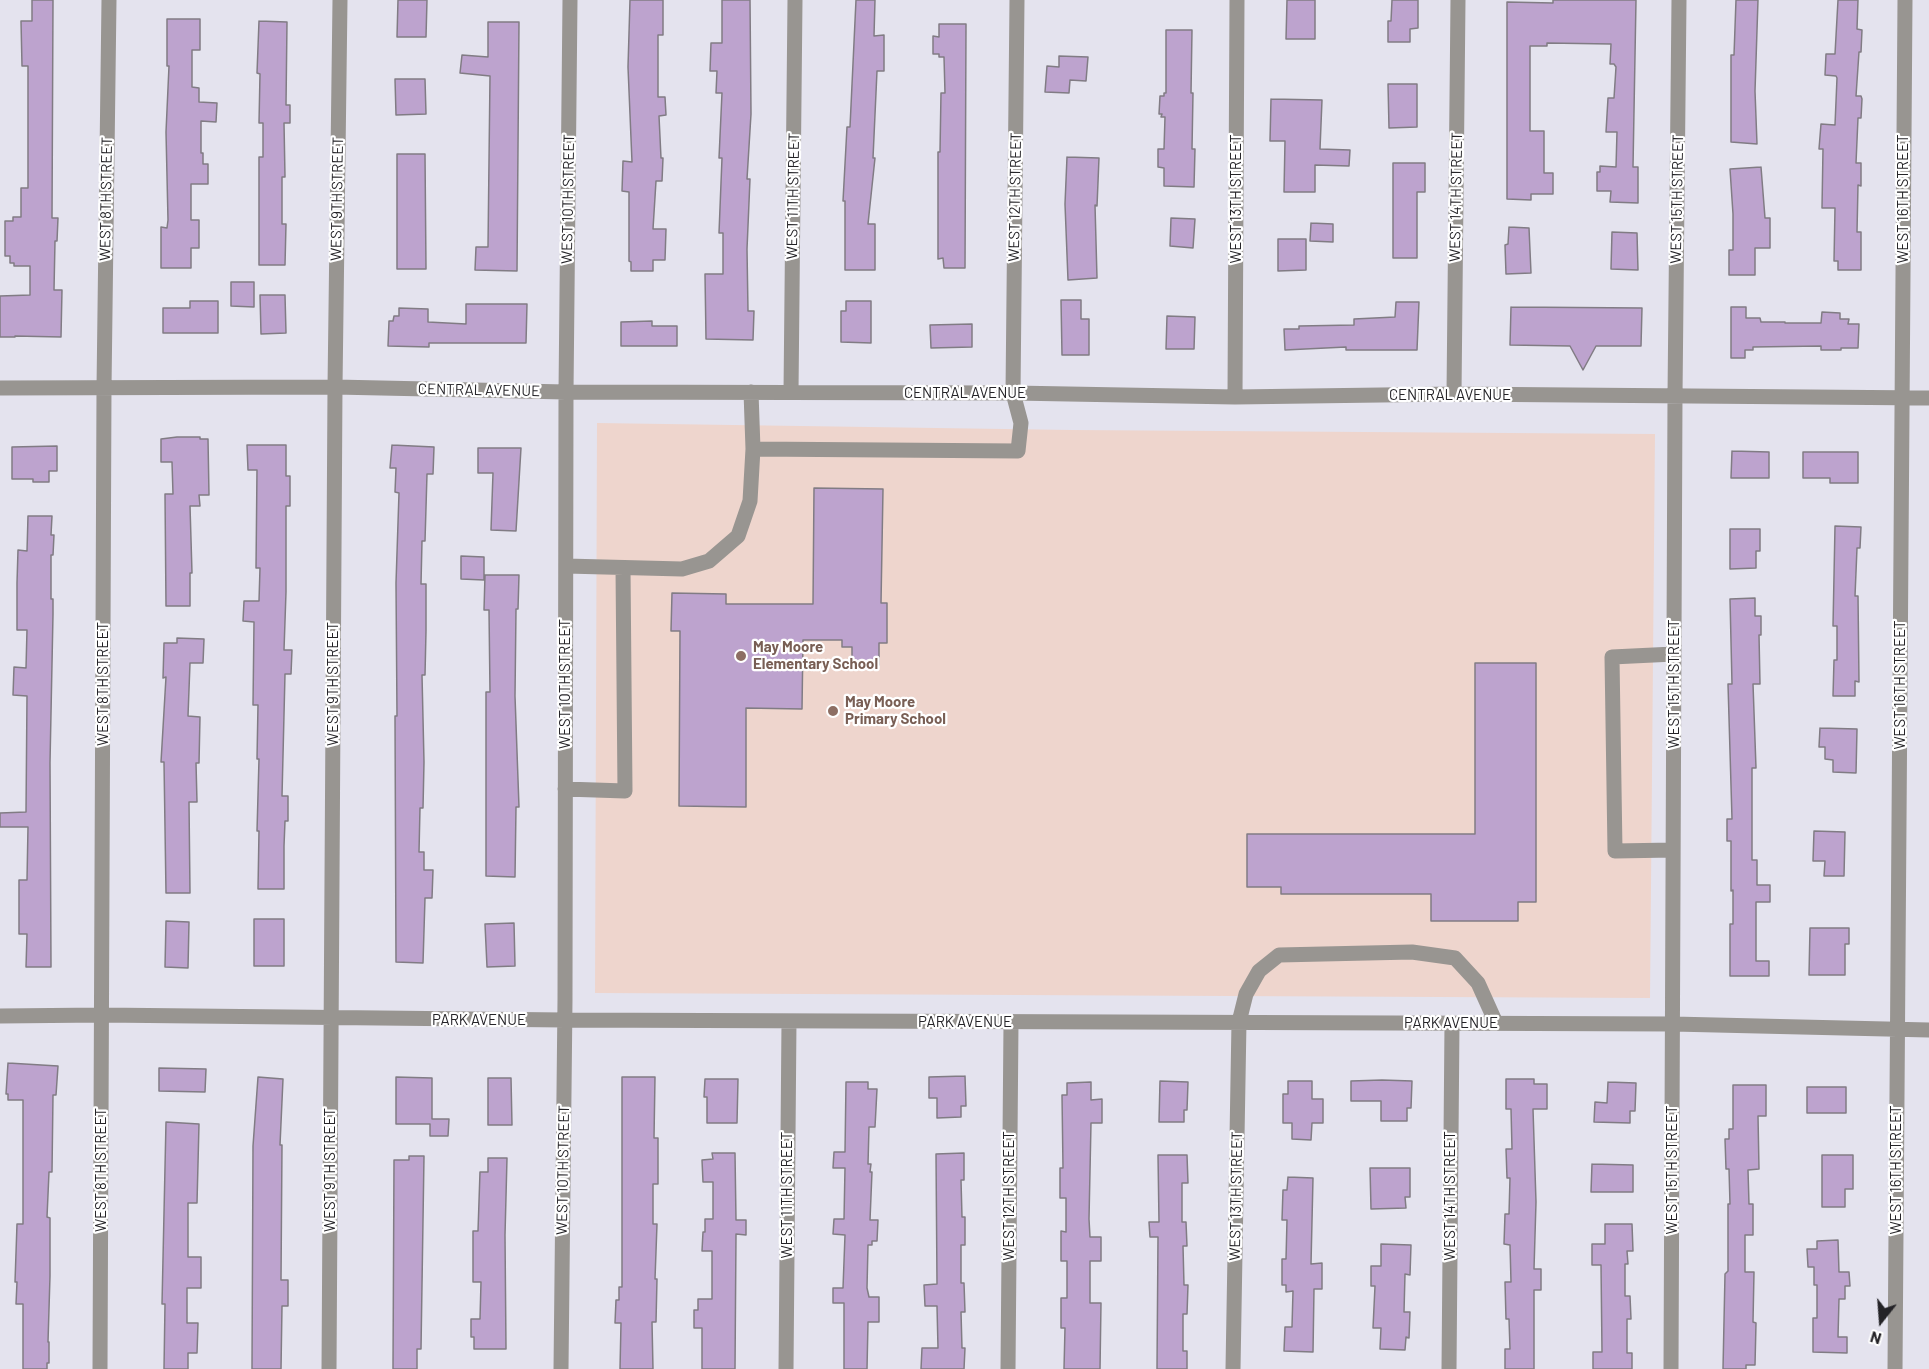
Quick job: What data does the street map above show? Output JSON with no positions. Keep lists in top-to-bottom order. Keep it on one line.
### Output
{"streets":{"street":["WEST 11TH STREET","WEST 12TH STREET","WEST 14TH STREET","WEST 8TH STREET","WEST 9TH STREET","WEST 10TH STREET","WEST 13TH STREET","WEST 15TH STREET","WEST 16TH STREET","CENTRAL AVENUE","PARK AVENUE"]},"crossings":[["WEST 11TH STREET","CENTRAL AVENUE"],["WEST 11TH STREET","PARK AVENUE"],["WEST 12TH STREET","CENTRAL AVENUE"],["WEST 12TH STREET","PARK AVENUE"],["WEST 14TH STREET","CENTRAL AVENUE"],["WEST 14TH STREET","PARK AVENUE"],["WEST 8TH STREET","CENTRAL AVENUE"],["WEST 8TH STREET","PARK AVENUE"],["WEST 9TH STREET","CENTRAL AVENUE"],["WEST 9TH STREET","PARK AVENUE"],["WEST 10TH STREET","CENTRAL AVENUE"],["WEST 10TH STREET","PARK AVENUE"],["WEST 13TH STREET","CENTRAL AVENUE"],["WEST 13TH STREET","PARK AVENUE"],["WEST 15TH STREET","CENTRAL AVENUE"],["WEST 15TH STREET","PARK AVENUE"],["WEST 16TH STREET","CENTRAL AVENUE"],["WEST 16TH STREET","PARK AVENUE"]],"places":["May Moore Elementary School","May Moore Primary School"],"north":"bottom"}
